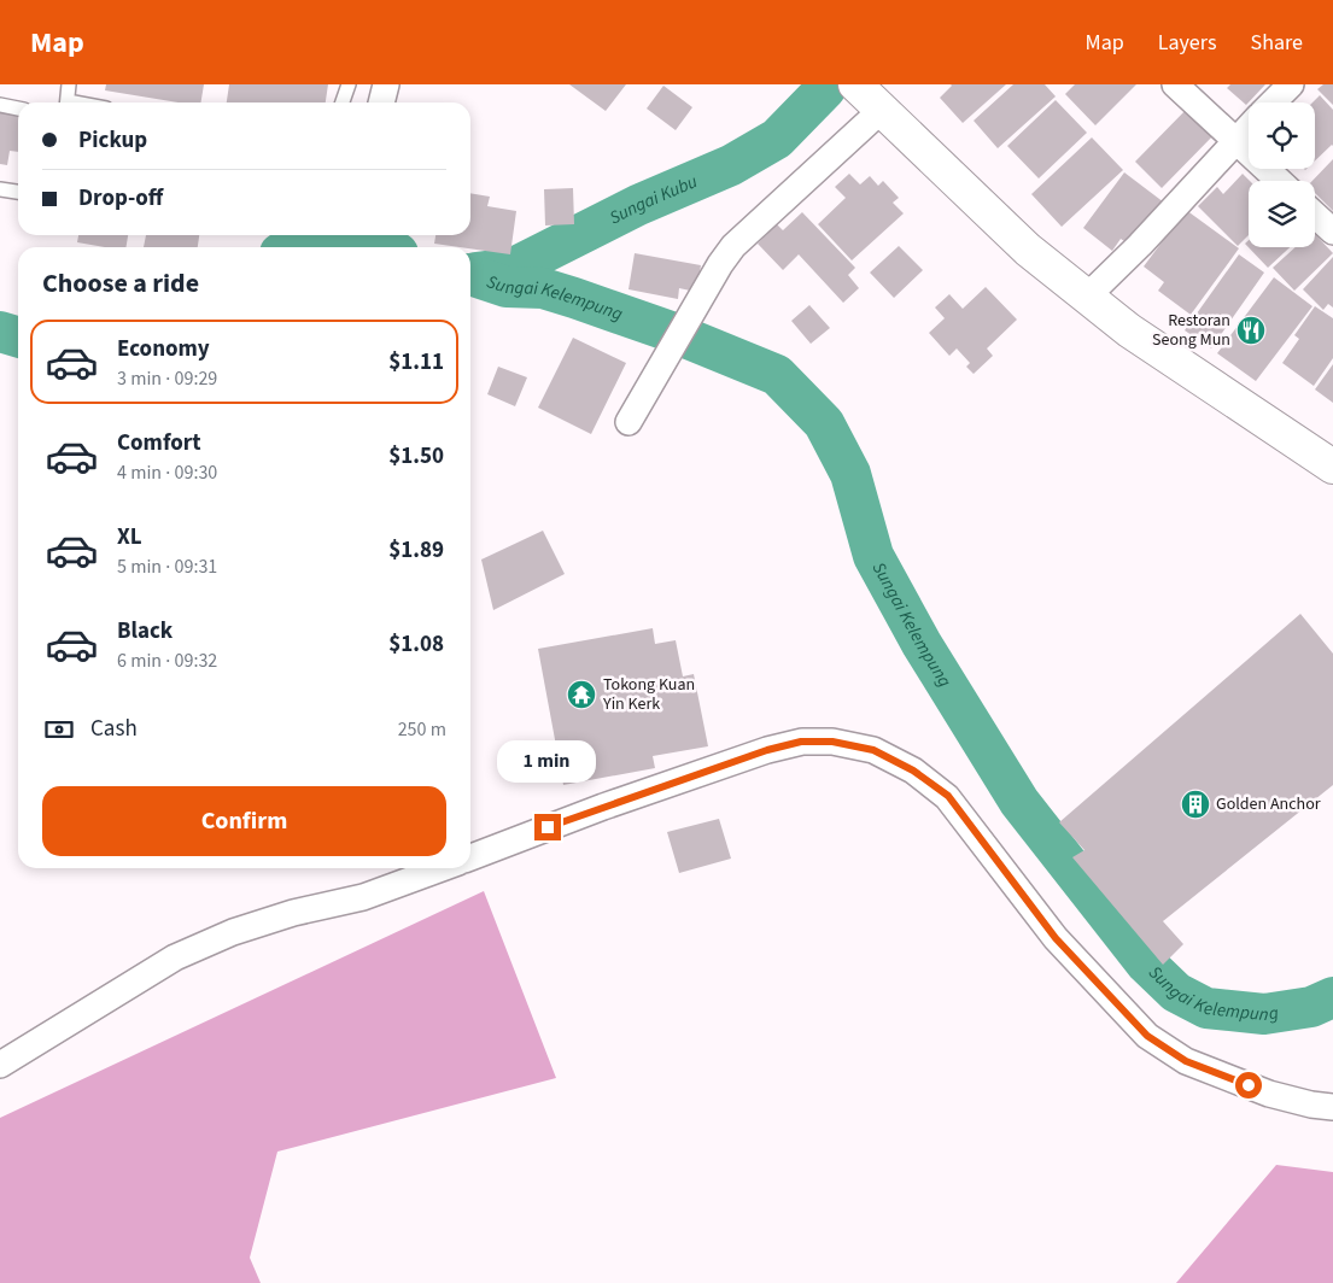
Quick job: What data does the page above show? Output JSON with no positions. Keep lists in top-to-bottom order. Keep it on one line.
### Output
{"water":["Sungai Kubu","Sungai Kelempung"],"places":{"restaurant":["Restoran Seong Mun"],"temple":["Tokong Kuan Yin Kerk"],"building":["Golden Anchor"]},"page":{"header":"Map","nav":["Map","Layers","Share"],"banner":["Pickup","Drop-off"],"heading":"Choose a ride","list":[{"name":"Economy","note":"3 min · 09:29","value":"$1.11"},{"name":"Comfort","note":"4 min · 09:30","value":"$1.50"},{"name":"XL","note":"5 min · 09:31","value":"$1.89"},{"name":"Black","note":"6 min · 09:32","value":"$1.08"}],"pay":["Cash","250 m"],"bubble":"1 min","buttons":"Confirm"}}
